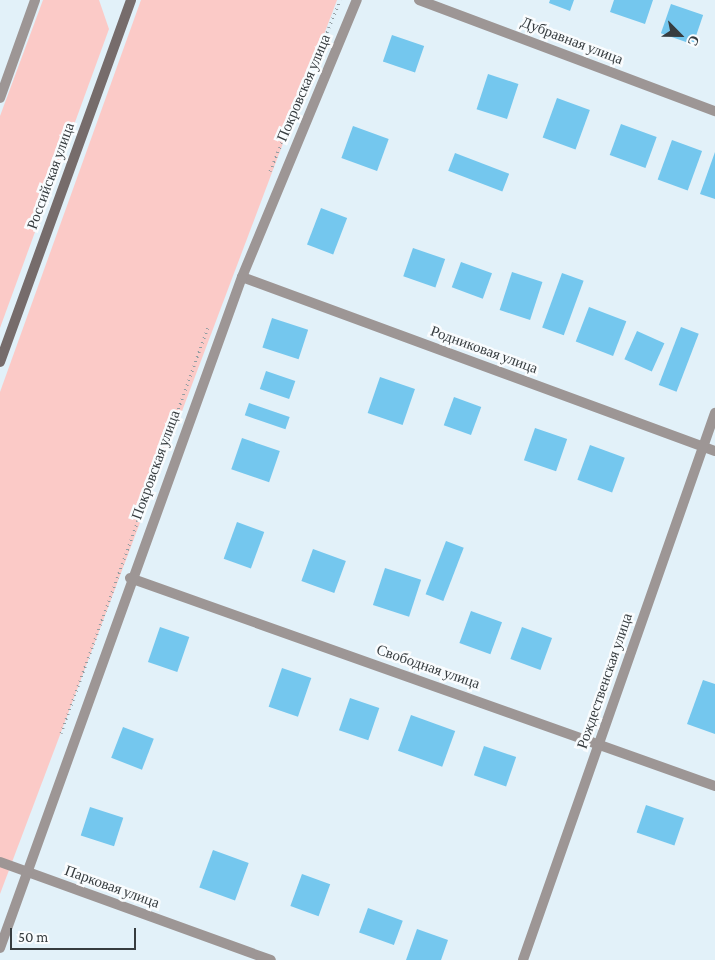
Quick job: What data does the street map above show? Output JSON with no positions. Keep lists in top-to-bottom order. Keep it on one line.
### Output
{"streets":{"main road":["Российская улица"],"street":["Дубравная улица","Покровская улица","Родниковая улица","Свободная улица","Рождественская улица","Парковая улица"]},"crossings":[["Покровская улица","Родниковая улица"],["Покровская улица","Свободная улица"],["Покровская улица","Парковая улица"],["Родниковая улица","Рождественская улица"],["Свободная улица","Рождественская улица"]],"scale_bar":"50 m","north":"bottom right"}
